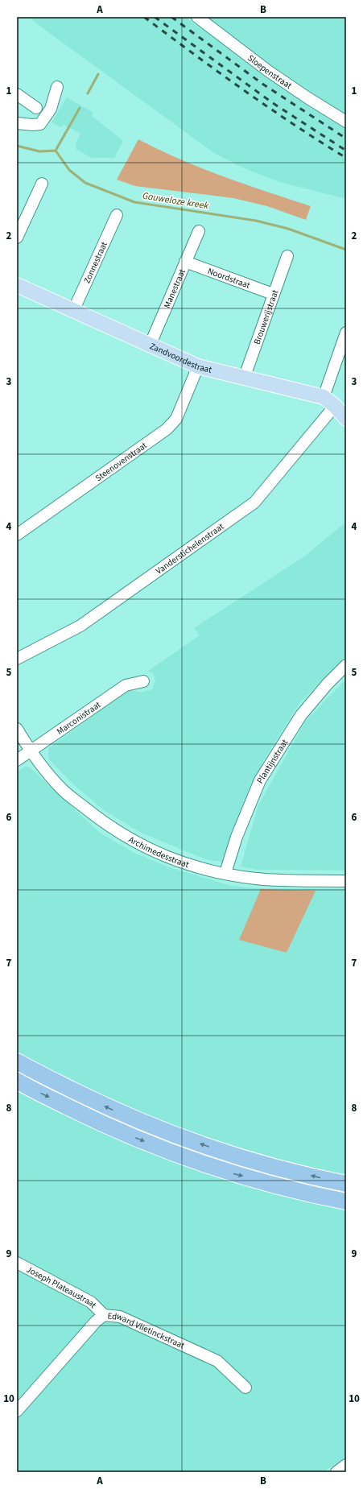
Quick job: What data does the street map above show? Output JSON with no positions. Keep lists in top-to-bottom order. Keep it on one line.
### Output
{"streets":{"main road":["Zandvoordestraat"],"street":["Sloepenstraat","Zonnestraat","Noordstraat","Manestraat","Brouwerijstraat","Steenovenstraat","Vanderstichelenstraat","Marconistraat","Plantijnstraat","Archimedesstraat","Joseph Plateaustraat","Edward Vlietinckstraat"]},"crossings":[["Zonnestraat","Zandvoordestraat"],["Noordstraat","Manestraat"],["Noordstraat","Brouwerijstraat"],["Manestraat","Zandvoordestraat"],["Brouwerijstraat","Zandvoordestraat"],["Zandvoordestraat","Steenovenstraat"],["Zandvoordestraat","Vanderstichelenstraat"],["Marconistraat","Archimedesstraat"],["Plantijnstraat","Archimedesstraat"],["Joseph Plateaustraat","Edward Vlietinckstraat"]],"water":["Gauweloze kreek"],"grid":{"columns":["A","B"],"rows":["1","2","3","4","5","6","7","8","9","10"]}}
